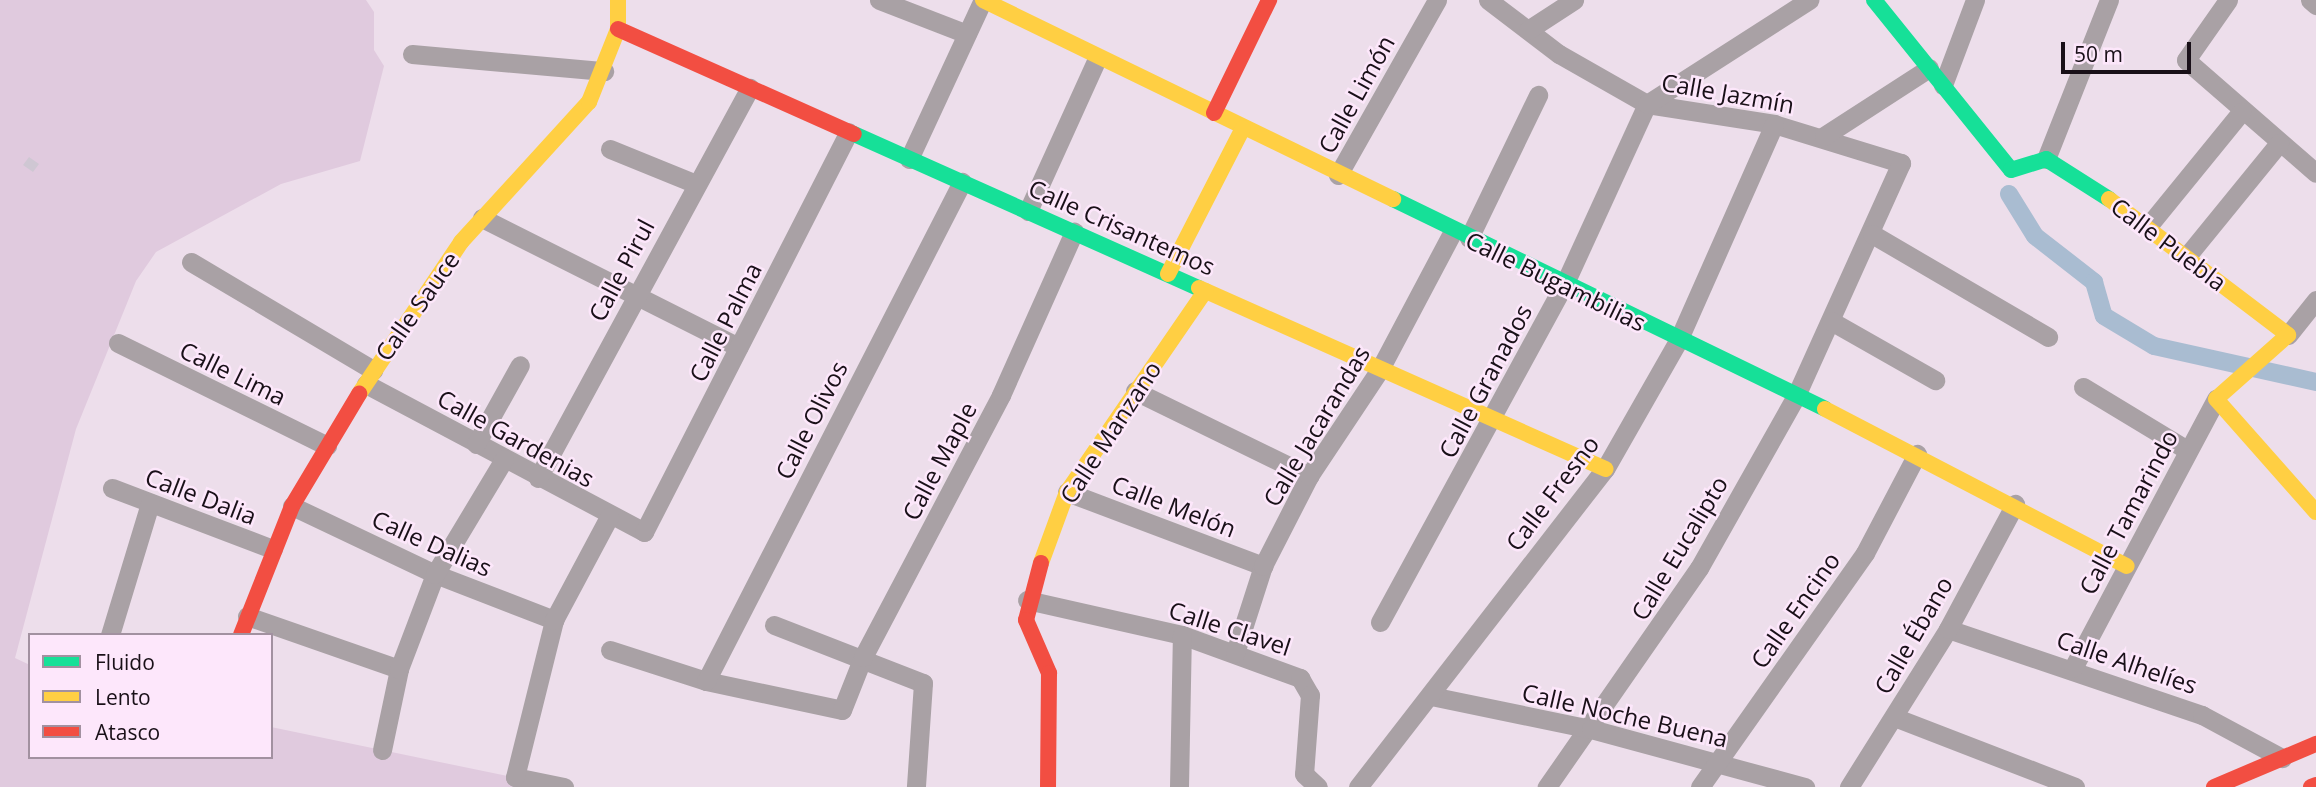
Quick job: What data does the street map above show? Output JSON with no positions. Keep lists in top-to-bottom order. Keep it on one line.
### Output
{"streets":{"street":["Calle Jazmín","Calle Limón","Calle Crisantemos","Calle Puebla","Calle Pirul","Calle Bugambilias","Calle Sauce","Calle Palma","Calle Lima","Calle Granados","Calle Olivos","Calle Jacarandas","Calle Manzano","Calle Gardenias","Calle Maple","Calle Fresno","Calle Dalia","Calle Melón","Calle Tamarindo","Calle Dalias","Calle Eucalipto","Calle Encino","Calle Clavel","Calle Ébano","Calle Alhelíes","Calle Noche Buena"]},"crossings":[["Calle Jazmín","Calle Granados"],["Calle Jazmín","Calle Fresno"],["Calle Jazmín","Calle Eucalipto"],["Calle Limón","Calle Bugambilias"],["Calle Crisantemos","Calle Pirul"],["Calle Crisantemos","Calle Sauce"],["Calle Crisantemos","Calle Palma"],["Calle Crisantemos","Calle Granados"],["Calle Crisantemos","Calle Olivos"],["Calle Crisantemos","Calle Jacarandas"],["Calle Crisantemos","Calle Manzano"],["Calle Crisantemos","Calle Maple"],["Calle Crisantemos","Calle Fresno"],["Calle Puebla","Calle Tamarindo"],["Calle Pirul","Calle Gardenias"],["Calle Bugambilias","Calle Granados"],["Calle Bugambilias","Calle Jacarandas"],["Calle Bugambilias","Calle Fresno"],["Calle Bugambilias","Calle Tamarindo"],["Calle Bugambilias","Calle Eucalipto"],["Calle Bugambilias","Calle Encino"],["Calle Bugambilias","Calle Ébano"],["Calle Sauce","Calle Lima"],["Calle Sauce","Calle Gardenias"],["Calle Sauce","Calle Dalia"],["Calle Sauce","Calle Dalias"],["Calle Palma","Calle Gardenias"],["Calle Olivos","Calle Maple"],["Calle Jacarandas","Calle Melón"],["Calle Jacarandas","Calle Clavel"],["Calle Manzano","Calle Melón"],["Calle Manzano","Calle Clavel"],["Calle Fresno","Calle Noche Buena"],["Calle Tamarindo","Calle Alhelíes"],["Calle Eucalipto","Calle Noche Buena"],["Calle Encino","Calle Noche Buena"],["Calle Ébano","Calle Alhelíes"]],"legend":["Fluido","Lento","Atasco"],"scale_bar":"50 m"}
